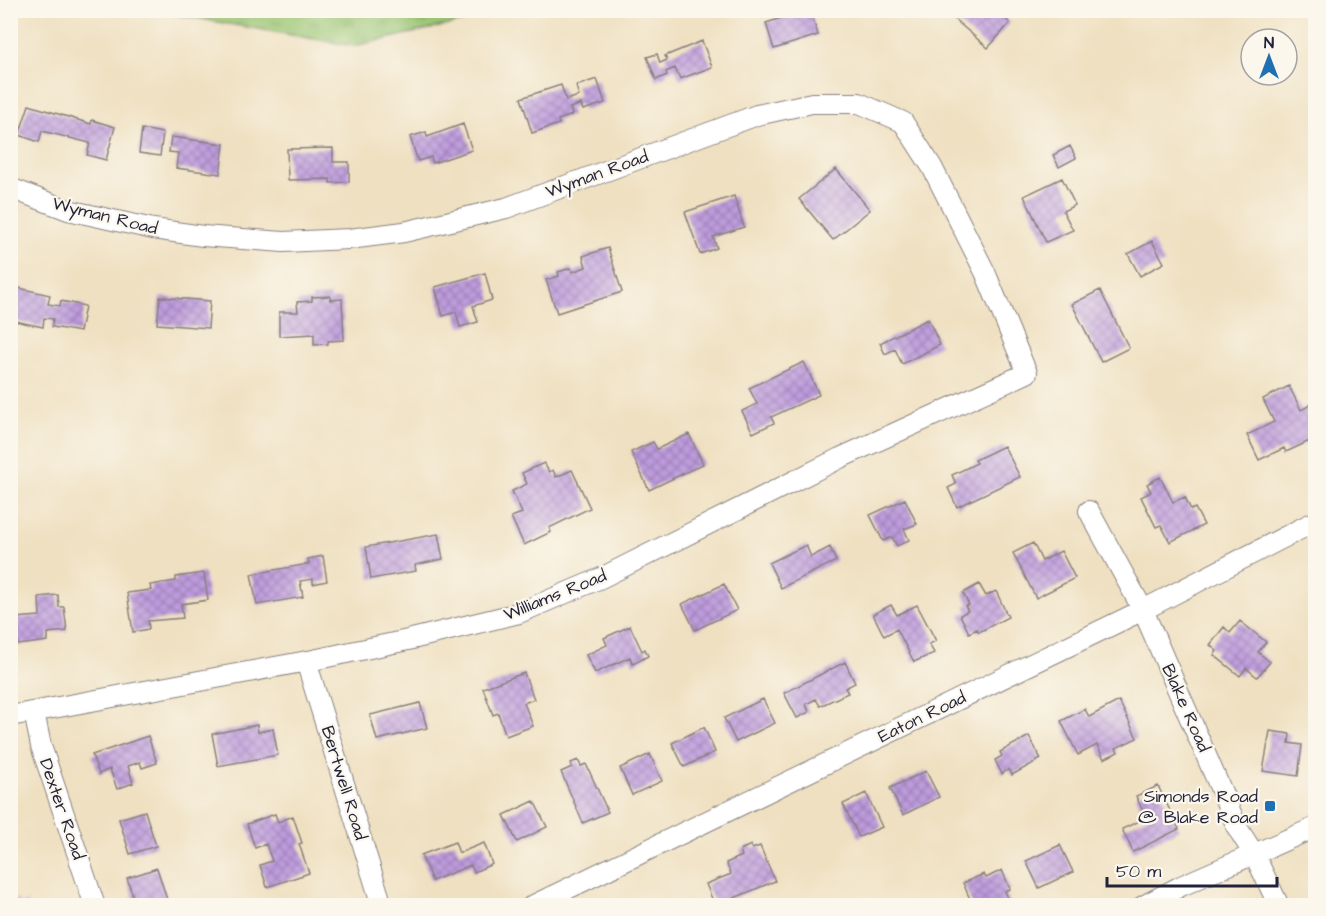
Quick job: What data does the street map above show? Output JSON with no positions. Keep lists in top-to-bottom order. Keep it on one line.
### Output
{"streets":{"street":["Wyman Road","Williams Road","Blake Road","Eaton Road","Bertwell Road","Dexter Road"]},"crossings":[["Wyman Road","Williams Road"],["Williams Road","Bertwell Road"],["Williams Road","Dexter Road"],["Blake Road","Eaton Road"]],"places":{"transit":["Simonds Road @ Blake Road"]},"scale_bar":"50 m","north":"top"}
